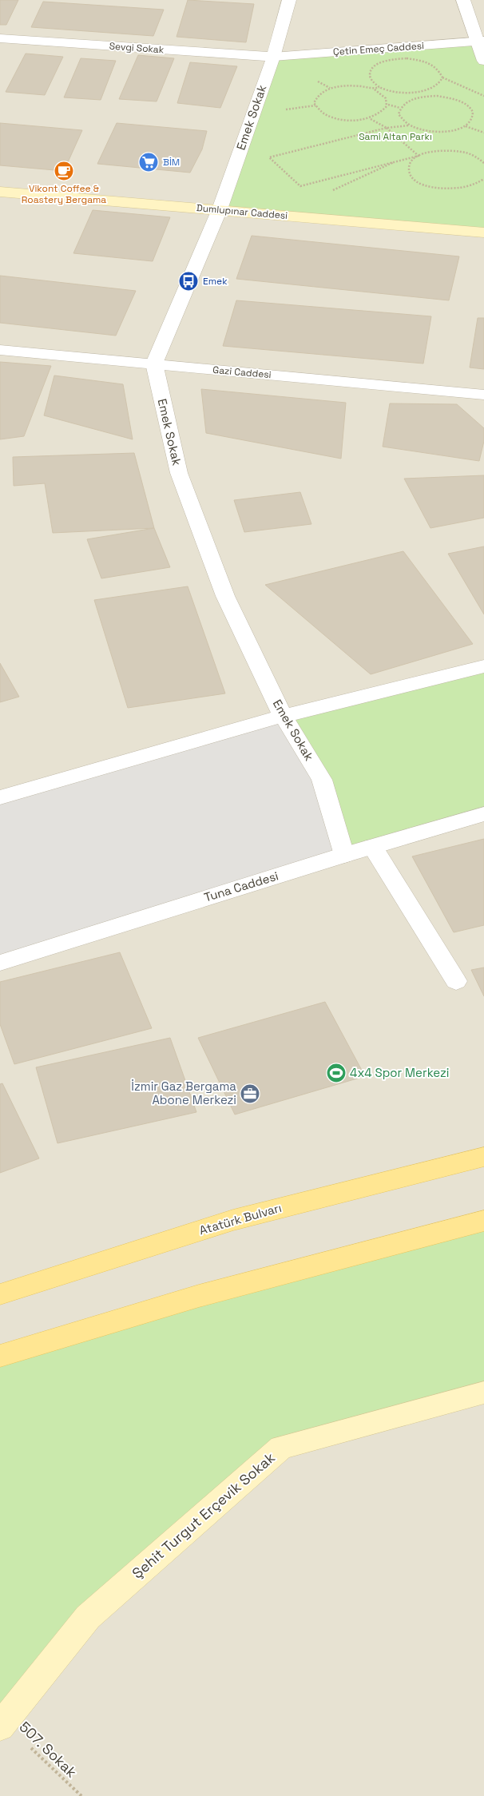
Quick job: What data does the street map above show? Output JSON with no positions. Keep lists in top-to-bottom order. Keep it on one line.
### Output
{"streets":{"main road":["Dumlupınar Caddesi","Atatürk Bulvarı","Şehit Turgut Erçevik Sokak"],"street":["Sevgi Sokak","Çetin Emeç Caddesi","Emek Sokak","Gazi Caddesi","Tuna Caddesi"],"path":["507. Sokak"]},"crossings":[["Sevgi Sokak","Çetin Emeç Caddesi"],["Sevgi Sokak","Emek Sokak"],["Çetin Emeç Caddesi","Emek Sokak"],["Emek Sokak","Dumlupınar Caddesi"],["Emek Sokak","Gazi Caddesi"],["Emek Sokak","Tuna Caddesi"],["Şehit Turgut Erçevik Sokak","507. Sokak"]],"parks":["Sami Altan Parkı"],"places":{"supermarket":["BİM"],"cafe":["Vikont Coffee & Roastery Bergama"],"bus stop":["Emek"],"sports":["4x4 Spor Merkezi"],"office":["İzmir Gaz Bergama Abone Merkezi"]}}
